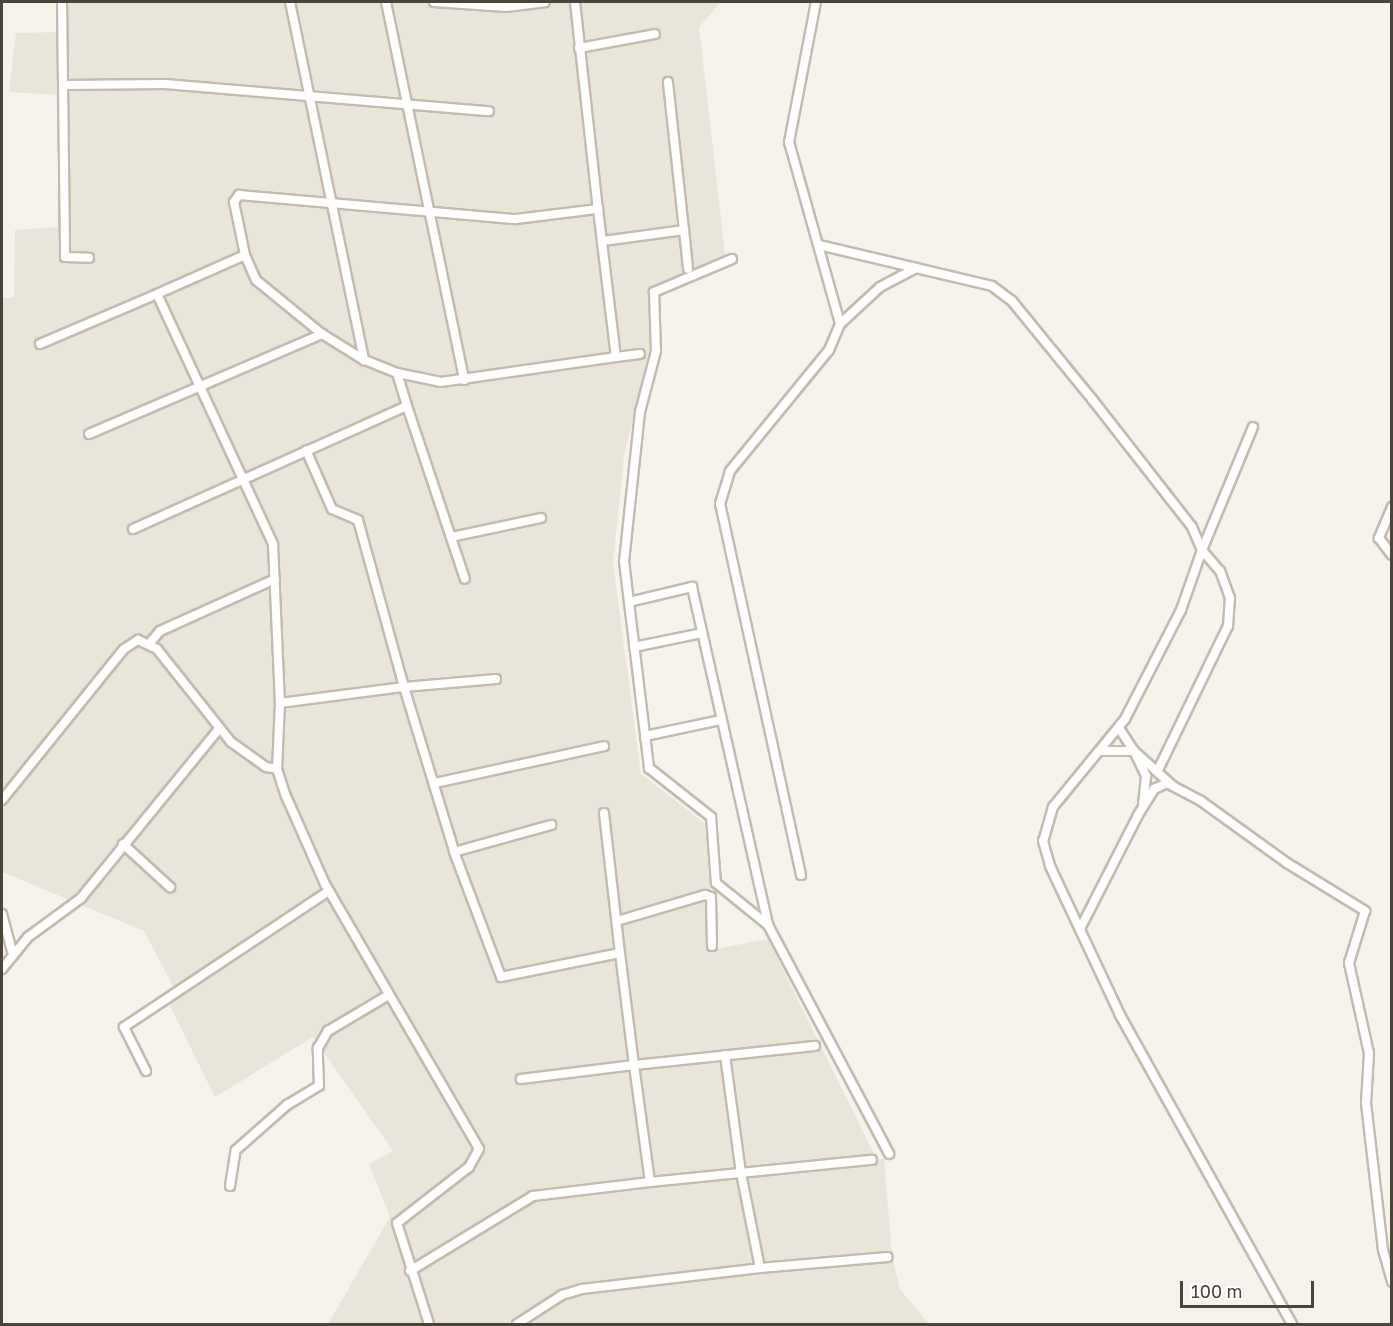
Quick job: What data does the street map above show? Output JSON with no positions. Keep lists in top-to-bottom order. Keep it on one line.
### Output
{"scale_bar":"100 m"}
